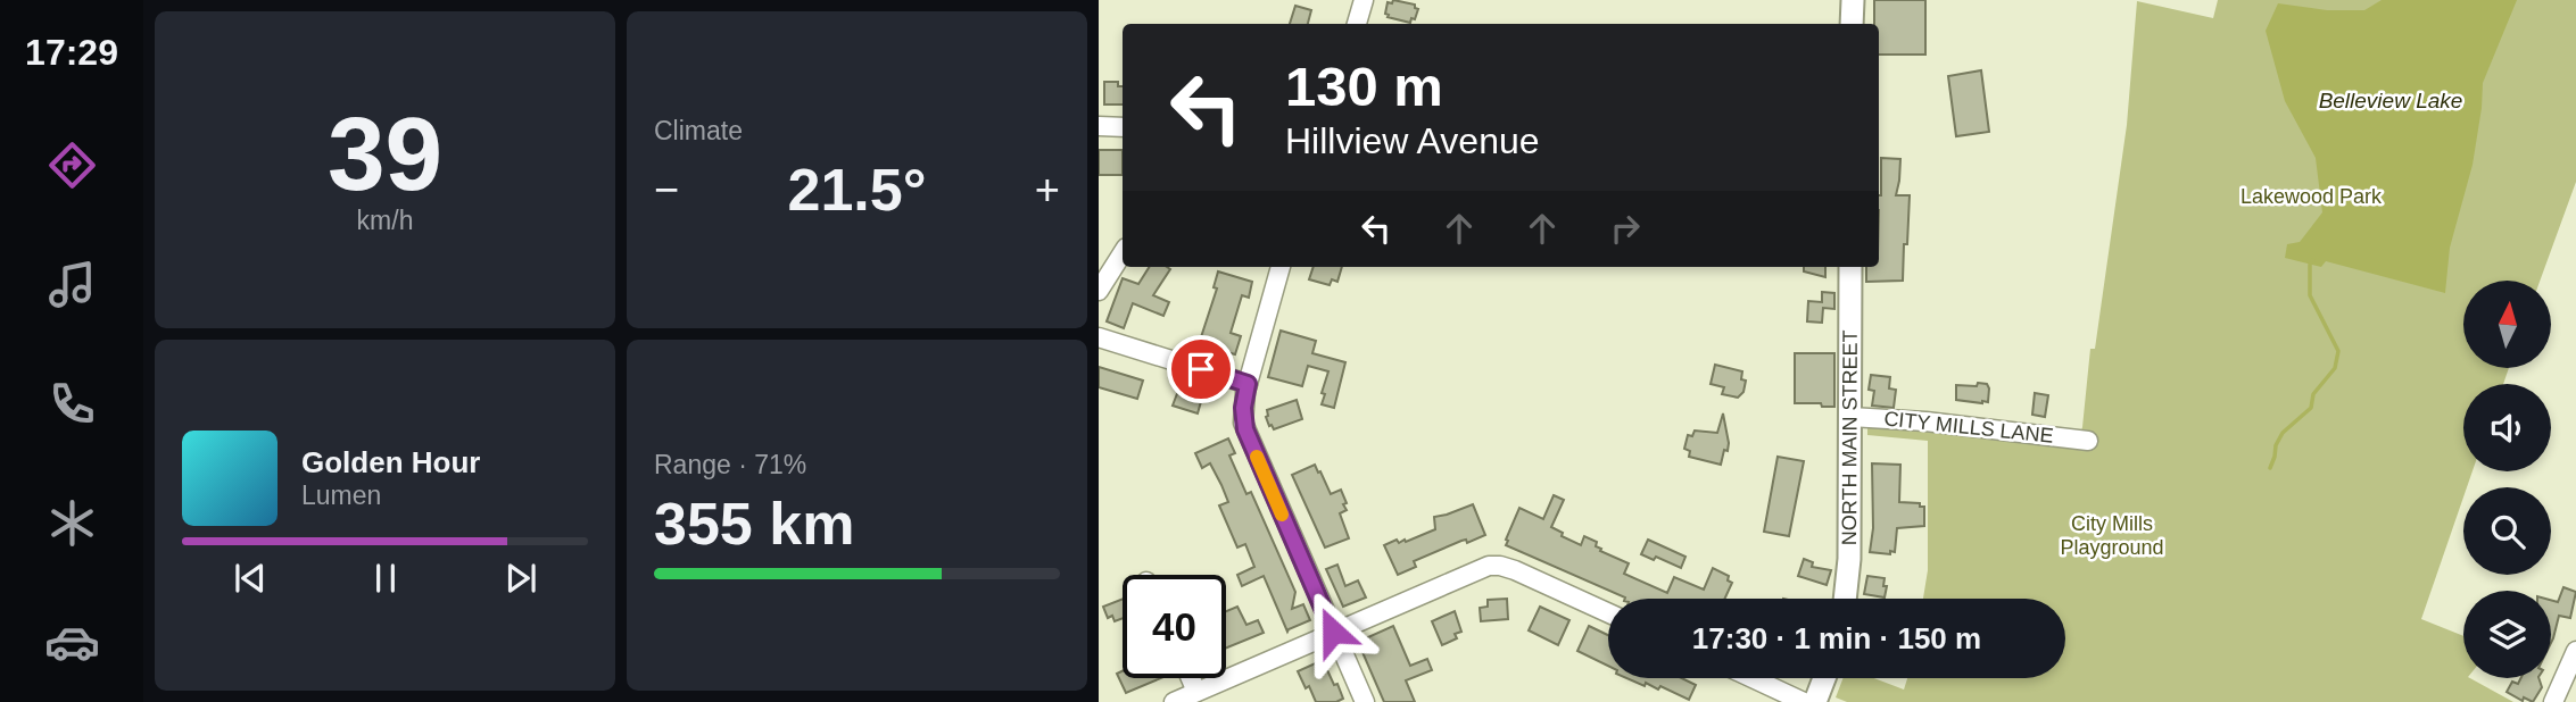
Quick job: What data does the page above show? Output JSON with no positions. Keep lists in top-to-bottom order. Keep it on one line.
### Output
{"streets":{"main road":["NORTH MAIN STREET"],"street":["CITY MILLS LANE"]},"crossings":[["CITY MILLS LANE","NORTH MAIN STREET"]],"water":["Belleview Lake"],"parks":["Lakewood Park","City Mills Playground"],"north":"top","page":{"tabs":"17:29","tile":[["39","km/h"],"Climate",["Range · 71%","355 km"]],"turn":["130 m","Hillview Avenue"],"heat":["−","21.5°","+"],"song":["Golden Hour","Lumen"],"limit":"40","trip":"17:30 · 1 min · 150 m"}}
